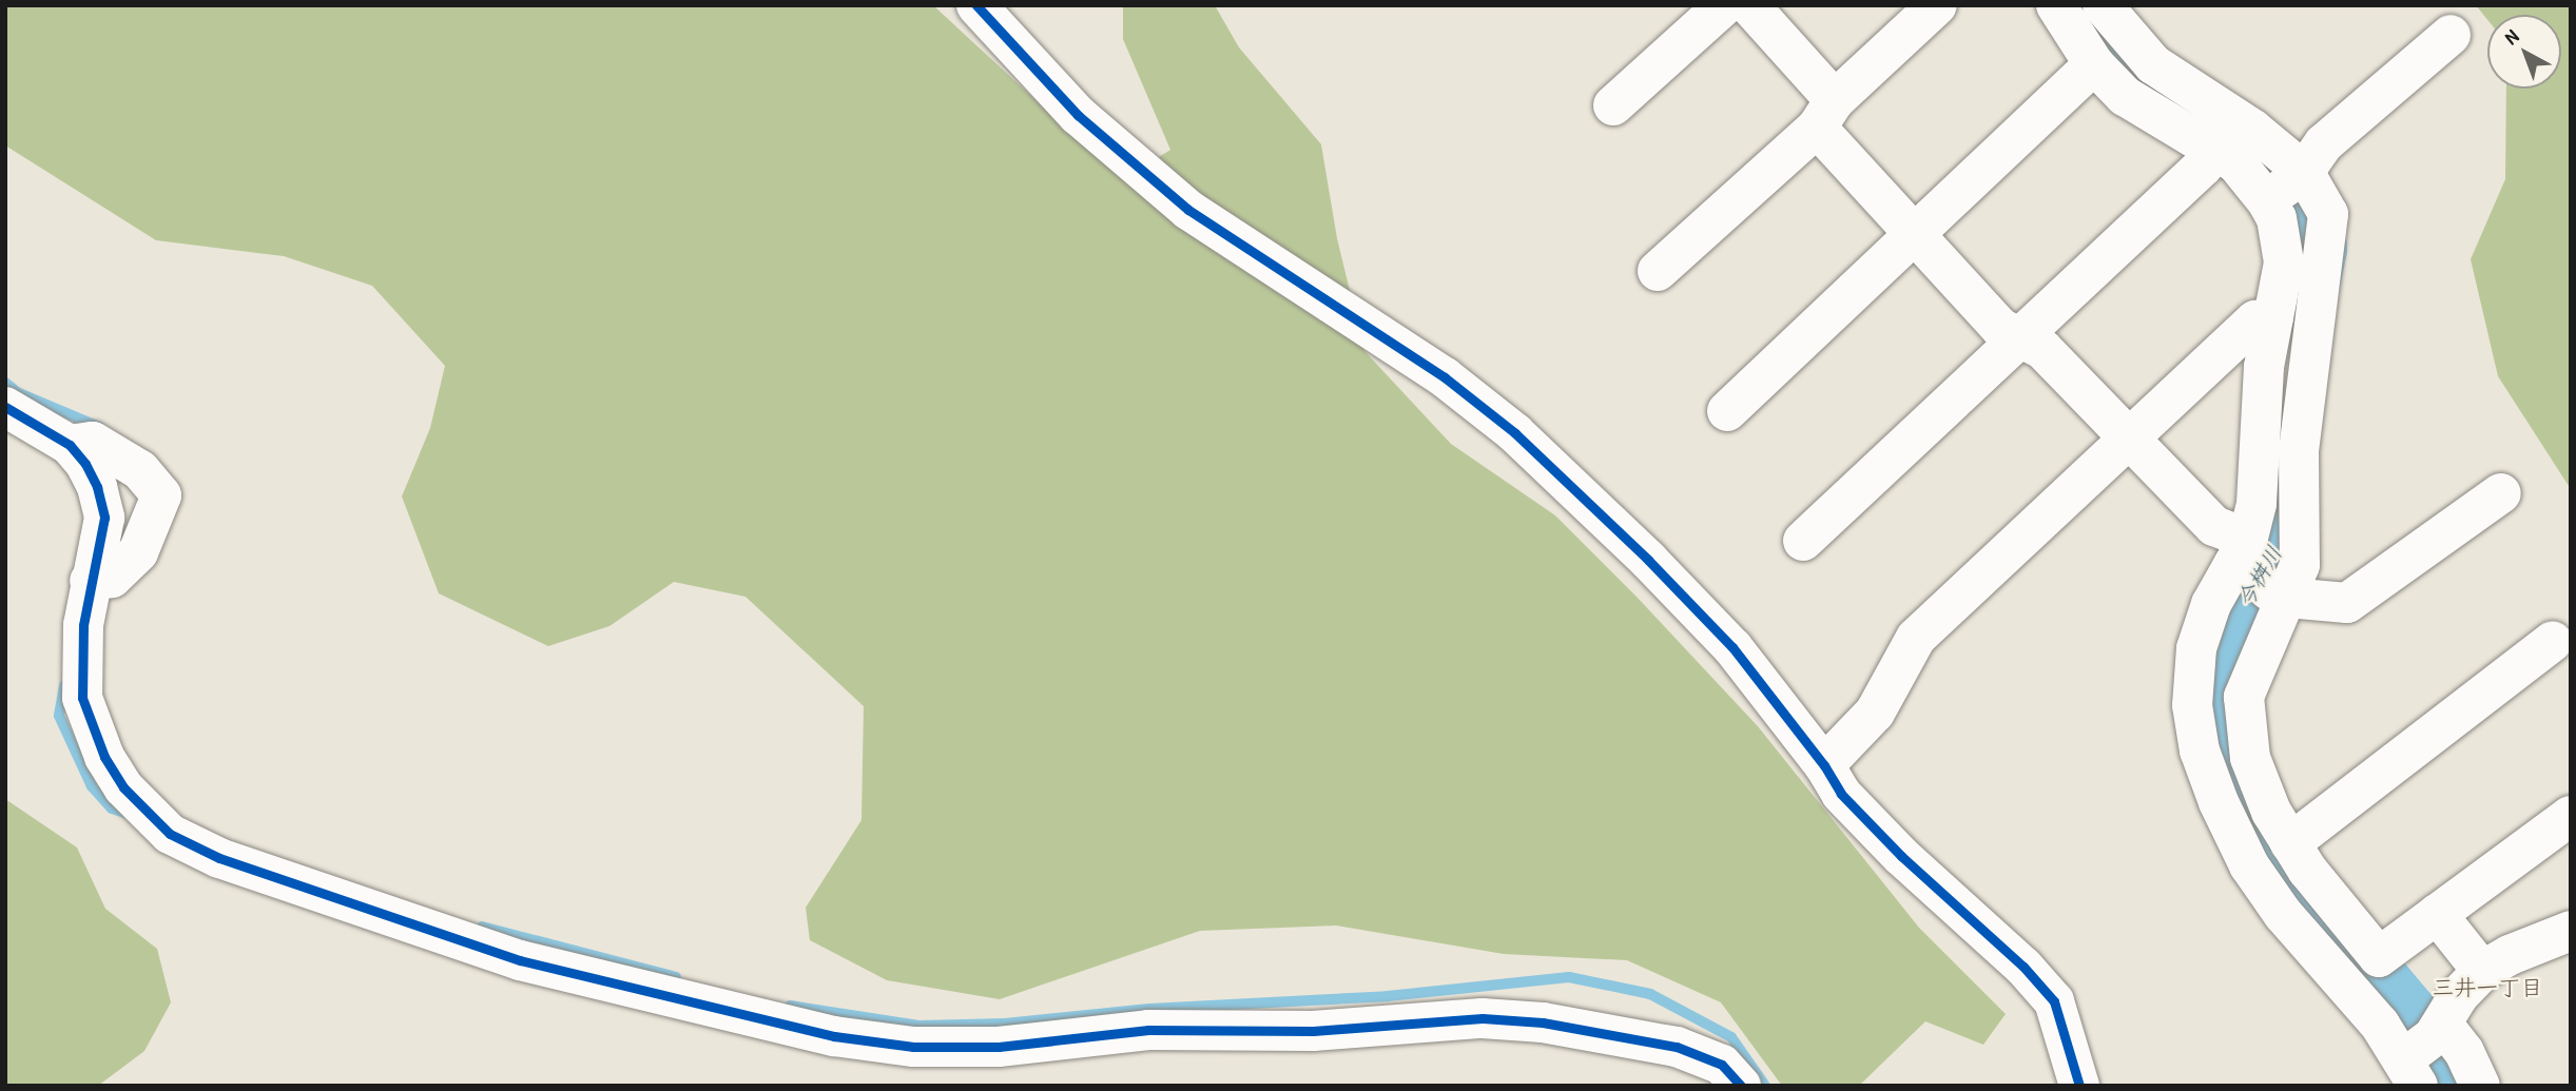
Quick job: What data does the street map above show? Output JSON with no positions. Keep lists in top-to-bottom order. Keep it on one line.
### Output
{"districts":["三井一丁目"],"water":["今桝川"],"north":"top left"}
